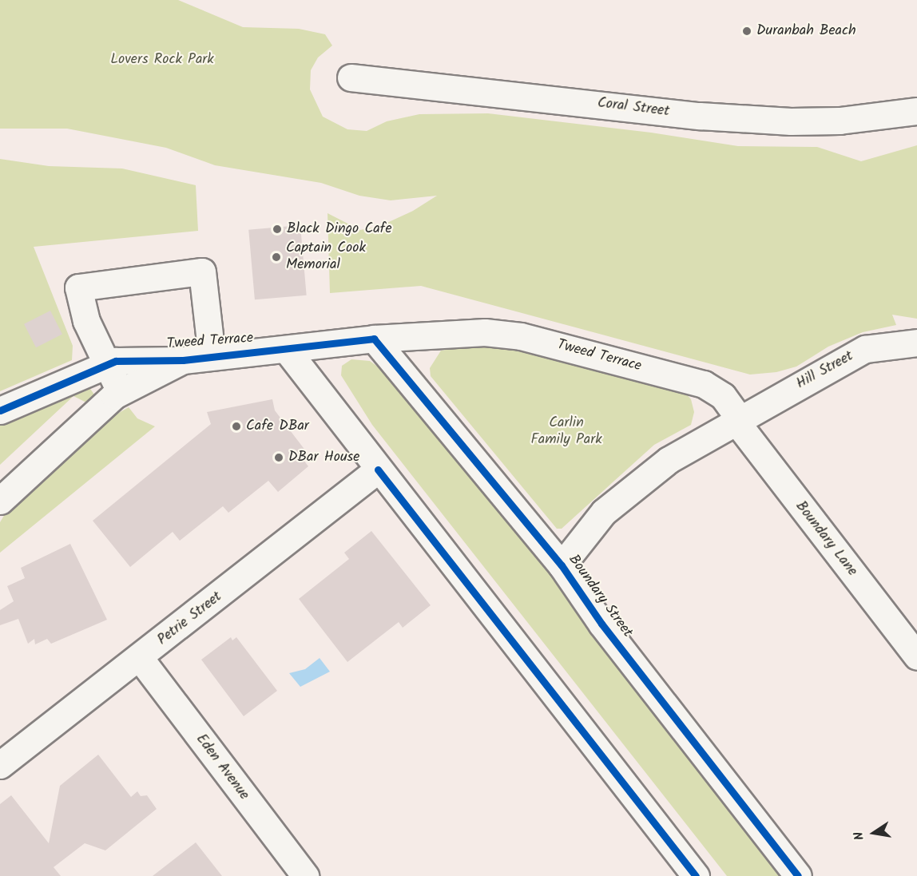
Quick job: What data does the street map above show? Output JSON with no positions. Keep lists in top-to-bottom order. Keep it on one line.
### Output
{"streets":{"street":["Coral Street","Tweed Terrace","Hill Street","Boundary Lane","Boundary Street","Petrie Street","Eden Avenue"]},"crossings":[["Tweed Terrace","Hill Street"],["Tweed Terrace","Boundary Lane"],["Tweed Terrace","Boundary Street"],["Hill Street","Boundary Lane"],["Petrie Street","Eden Avenue"]],"parks":["Lovers Rock Park","Carlin Family Park"],"places":["Duranbah Beach","Black Dingo Cafe","Captain Cook Memorial","Cafe DBar","DBar House"],"north":"left"}
